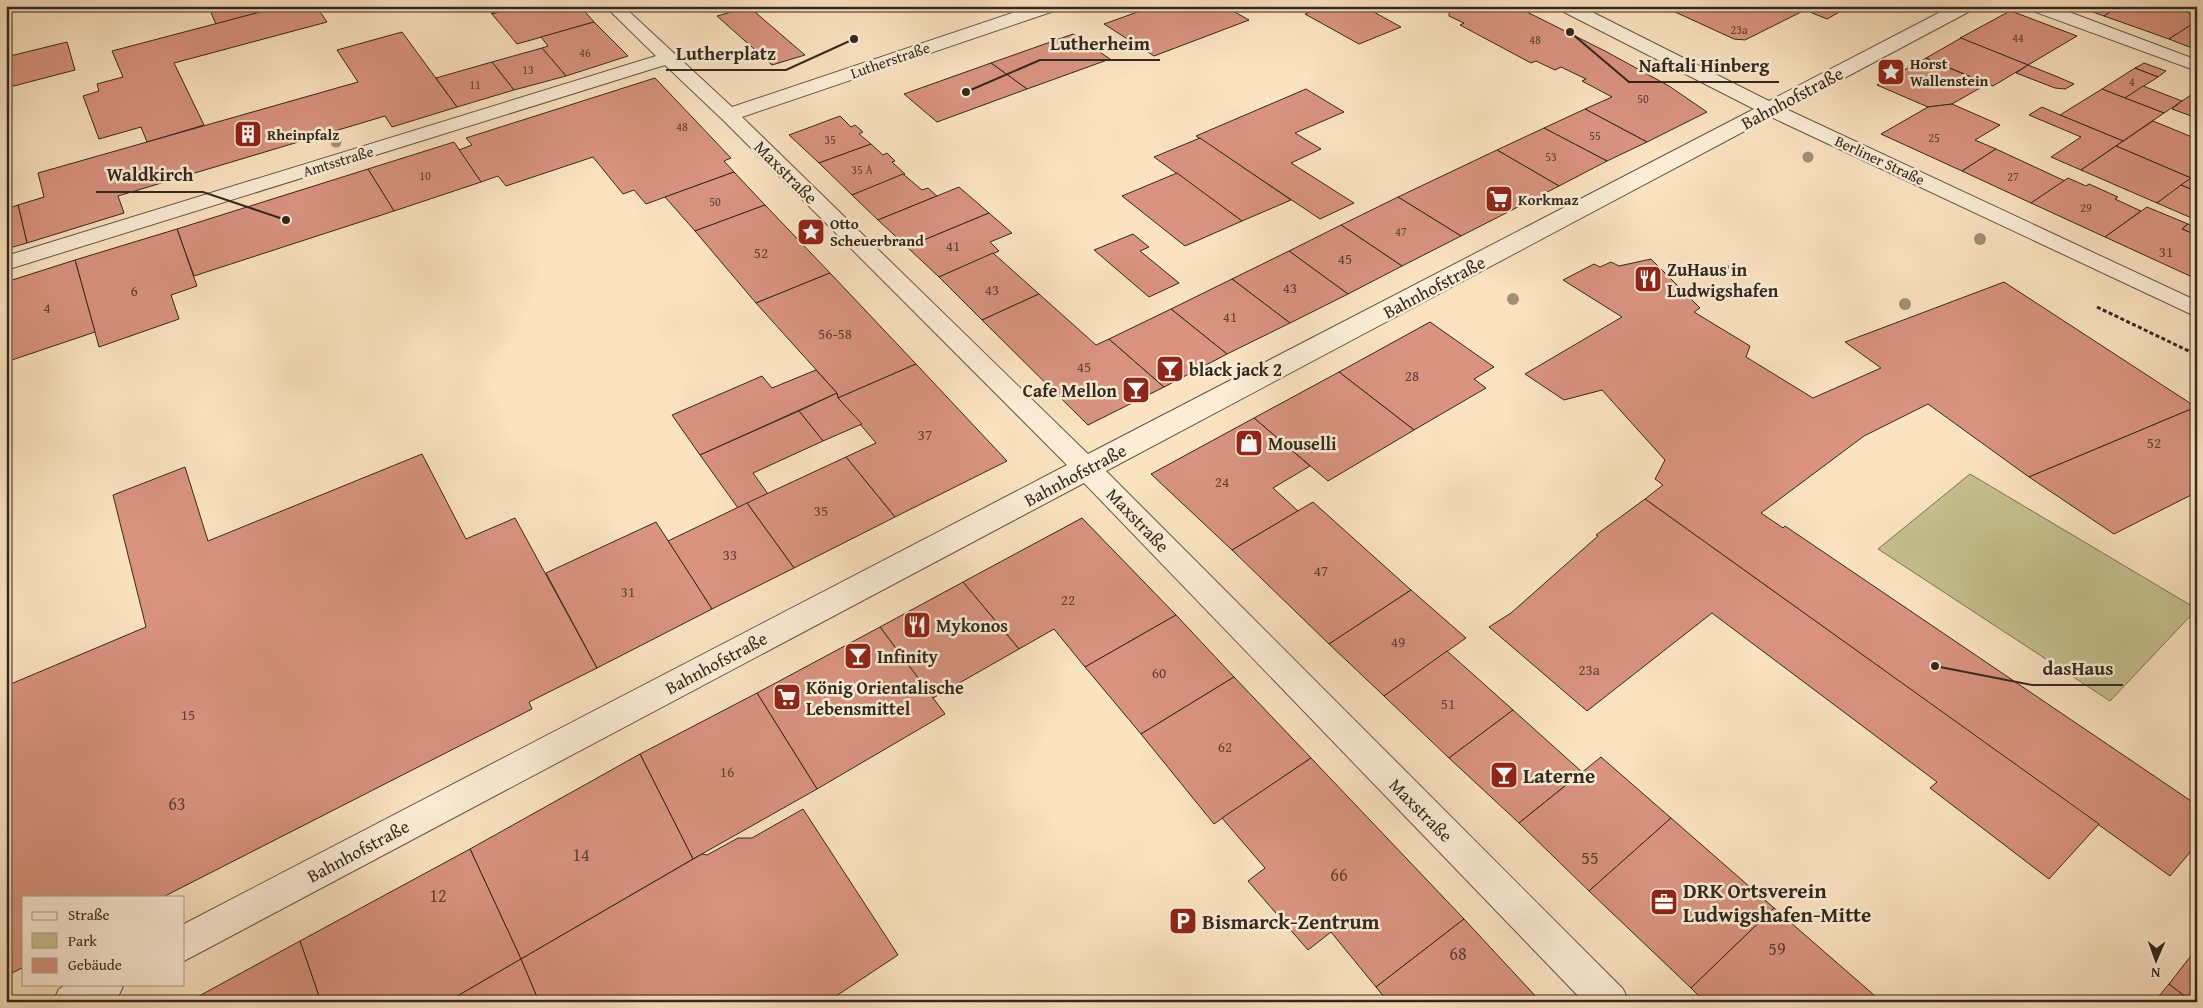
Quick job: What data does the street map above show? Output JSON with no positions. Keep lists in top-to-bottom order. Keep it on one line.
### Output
{"streets":{"street":["Lutherstraße","Bahnhofstraße","Berliner Straße","Amtsstraße","Maxstraße"]},"crossings":[["Lutherstraße","Maxstraße"],["Bahnhofstraße","Berliner Straße"],["Bahnhofstraße","Maxstraße"],["Amtsstraße","Maxstraße"]],"places":{"other":["Naftali Hinberg","Lutherplatz","Lutherheim","Waldkirch","dasHaus"],"place":["Horst Wallenstein","Otto Scheuerbrand"],"building":["Rheinpfalz"],"supermarket":["Korkmaz","König Orientalische Lebensmittel"],"restaurant":["ZuHaus in Ludwigshafen","Mykonos"],"bar":["black jack 2","Cafe Mellon","Infinity","Laterne"],"shop":["Mouselli"],"office":["DRK Ortsverein Ludwigshafen-Mitte"],"parking":["Bismarck-Zentrum"]},"house_numbers":["23a","44","48","46","13","4","11","50","48","55","25","35","53","35 A","10","27","50","29","47","41","31","52","45","43","43","6","4","41","56-58","45","28","37","52","24","35","33","47","31","22","49","23a","60","51","15","62","16","63","14","55","66","12","59","68"],"legend":["Straße","Park","Gebäude"],"north":"bottom"}
